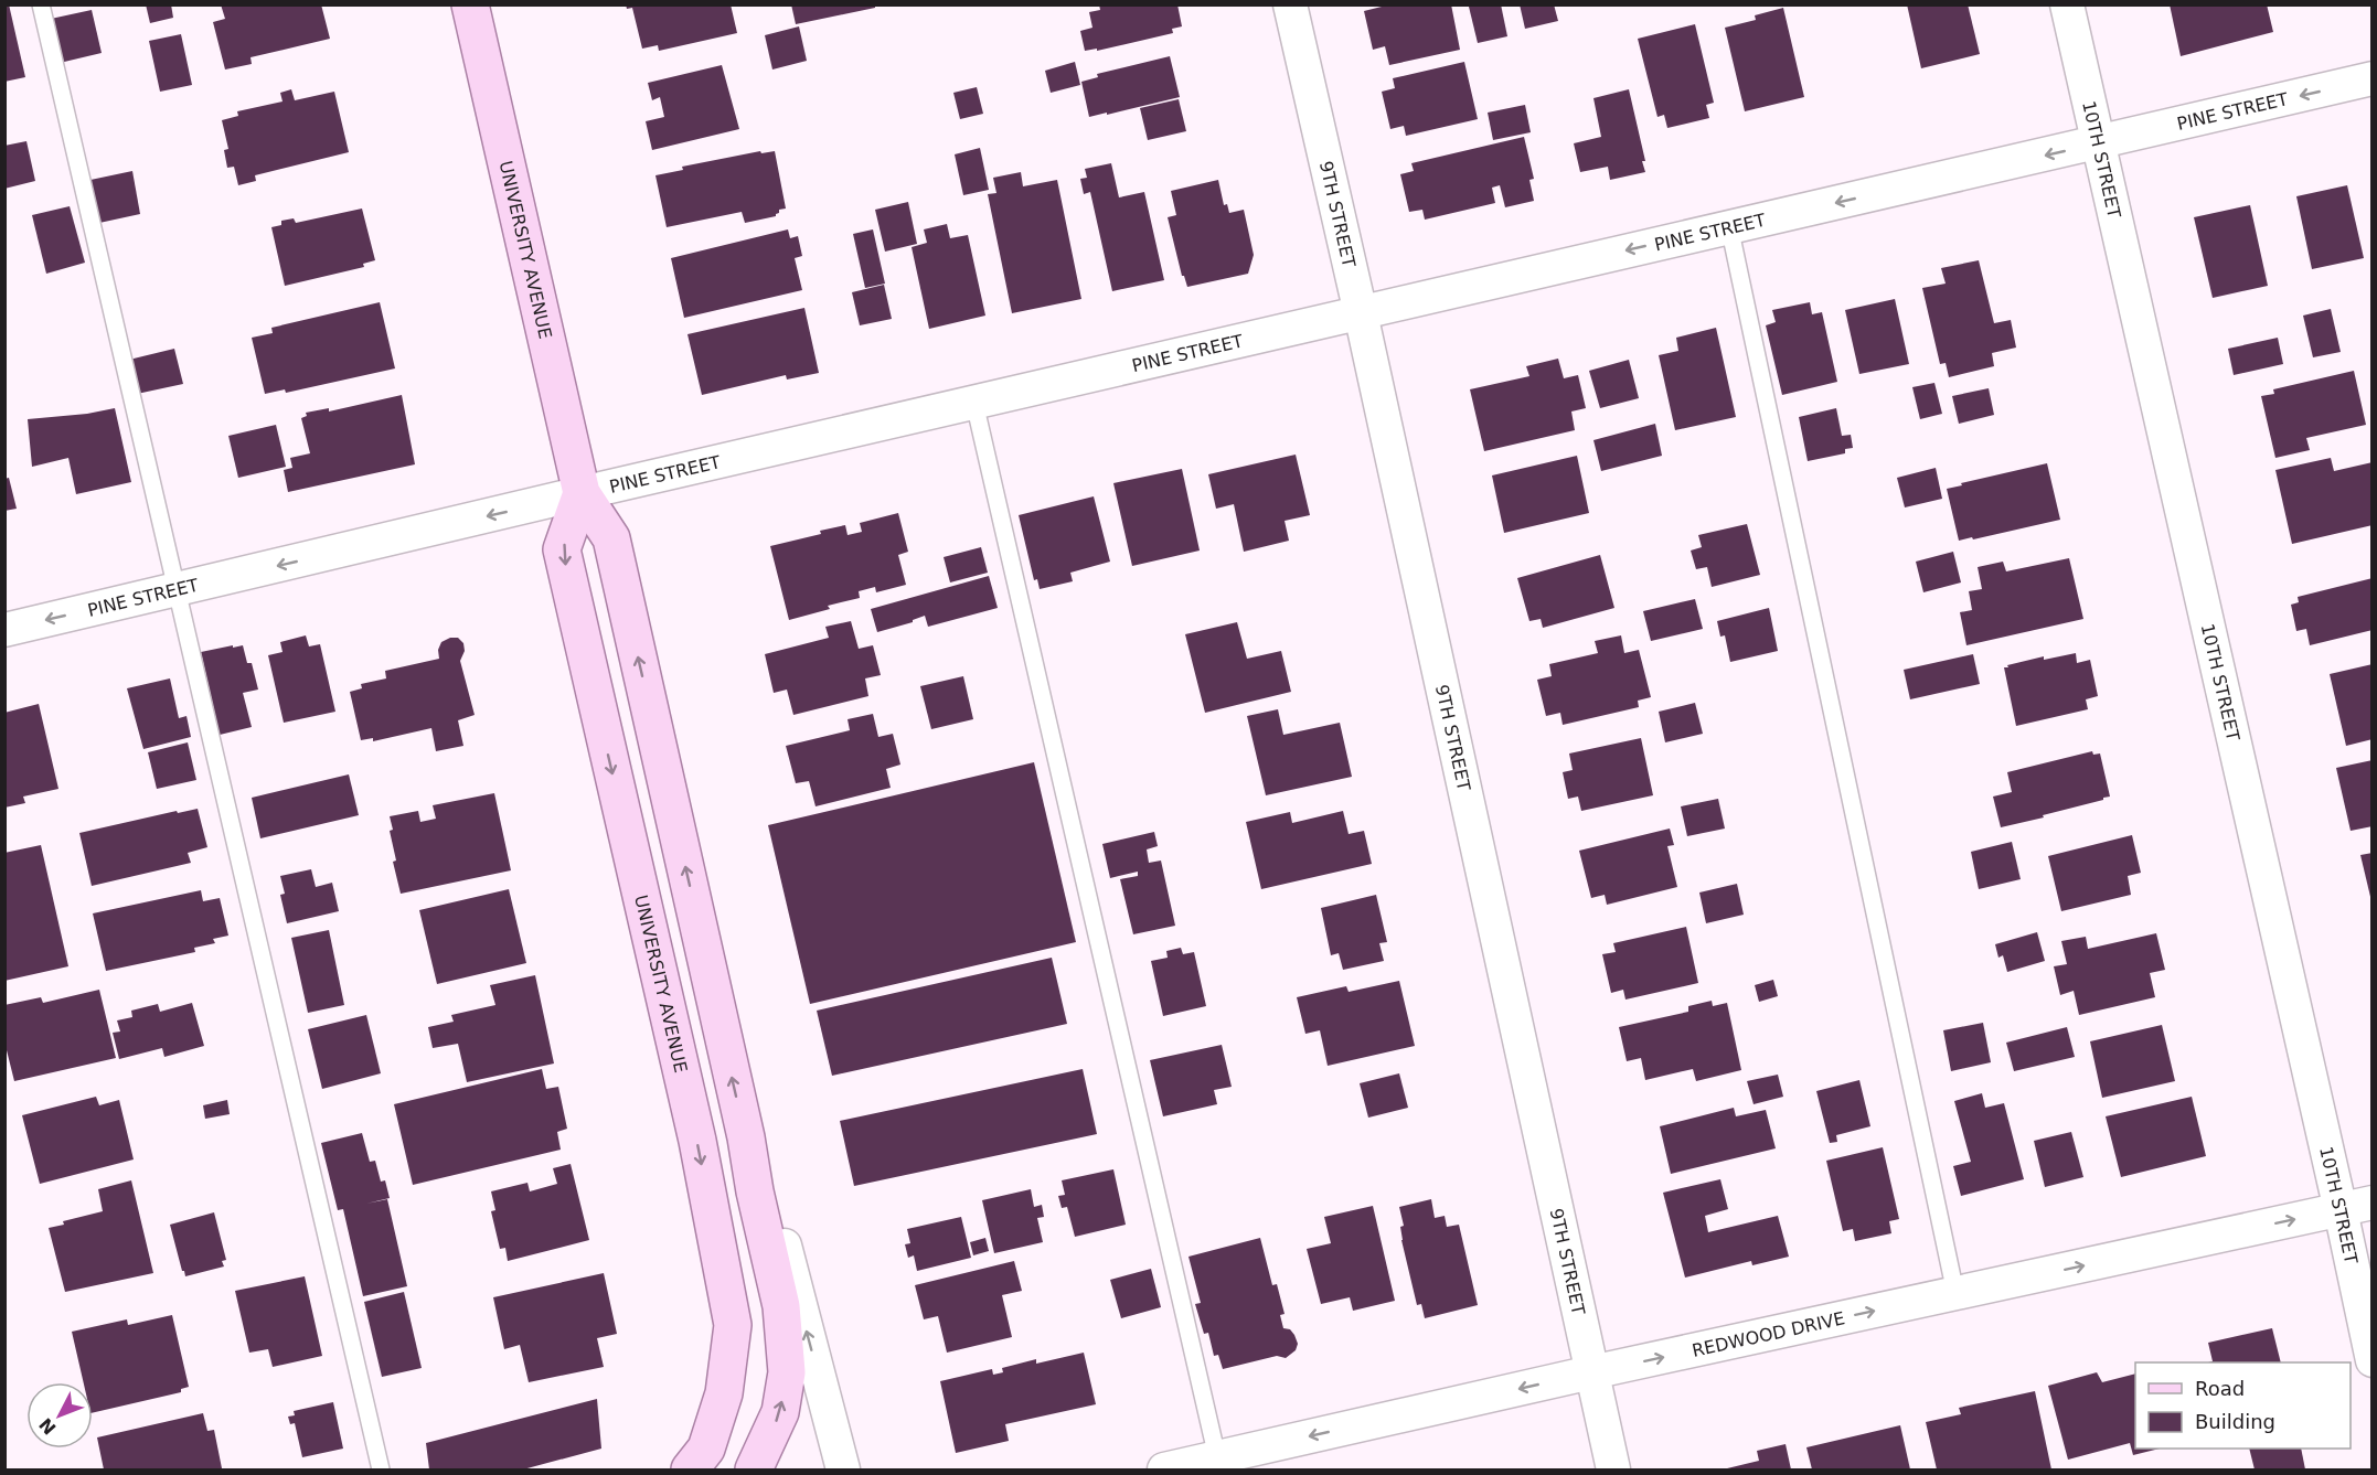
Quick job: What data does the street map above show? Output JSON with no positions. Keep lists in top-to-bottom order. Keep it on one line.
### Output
{"streets":{"main road":["UNIVERSITY AVENUE"],"street":["PINE STREET","10TH STREET","9TH STREET","REDWOOD DRIVE"]},"crossings":[["PINE STREET","10TH STREET"],["PINE STREET","9TH STREET"],["PINE STREET","UNIVERSITY AVENUE"],["10TH STREET","REDWOOD DRIVE"],["9TH STREET","REDWOOD DRIVE"]],"one_way":["PINE STREET"],"legend":["Road","Building"],"north":"bottom left"}
